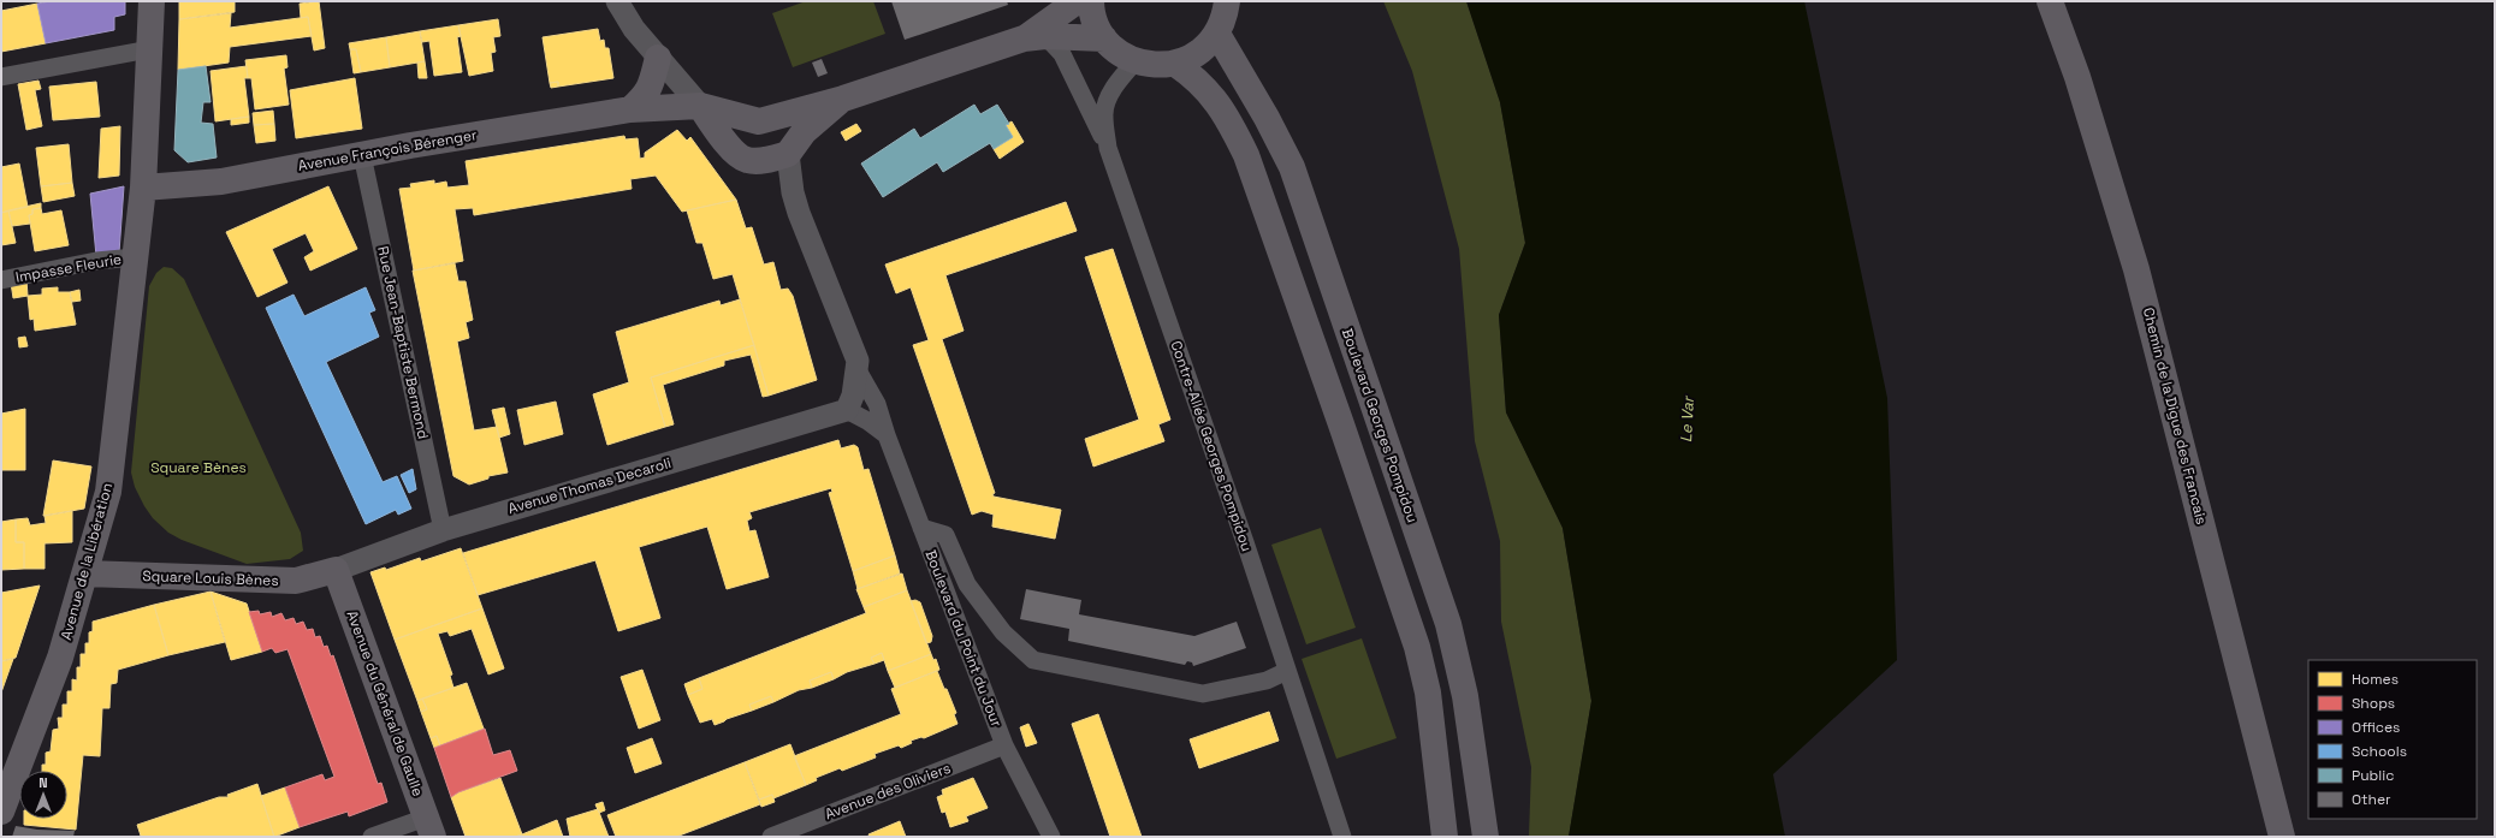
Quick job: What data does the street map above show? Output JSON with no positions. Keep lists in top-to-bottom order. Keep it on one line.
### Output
{"streets":{"main road":["Avenue François Bérenger","Chemin de la Digue des Francais","Boulevard Georges Pompidou","Avenue de la Libération","Square Louis Bènes","Avenue du Général de Gaulle"],"street":["Impasse Fleurie","Rue Jean-Baptiste Bermond","Contre-Allée Georges Pompidou","Avenue Thomas Decaroli","Boulevard du Point du Jour","Avenue des Oliviers"]},"crossings":[["Avenue François Bérenger","Rue Jean-Baptiste Bermond"],["Avenue François Bérenger","Avenue de la Libération"],["Impasse Fleurie","Avenue de la Libération"],["Rue Jean-Baptiste Bermond","Avenue Thomas Decaroli"],["Avenue Thomas Decaroli","Square Louis Bènes"],["Avenue Thomas Decaroli","Boulevard du Point du Jour"],["Avenue Thomas Decaroli","Avenue du Général de Gaulle"],["Avenue de la Libération","Square Louis Bènes"],["Square Louis Bènes","Avenue du Général de Gaulle"],["Boulevard du Point du Jour","Avenue des Oliviers"]],"water":["Le Var"],"parks":["Square Bènes"],"legend":["Homes","Shops","Offices","Schools","Public","Other"],"north":"top"}
